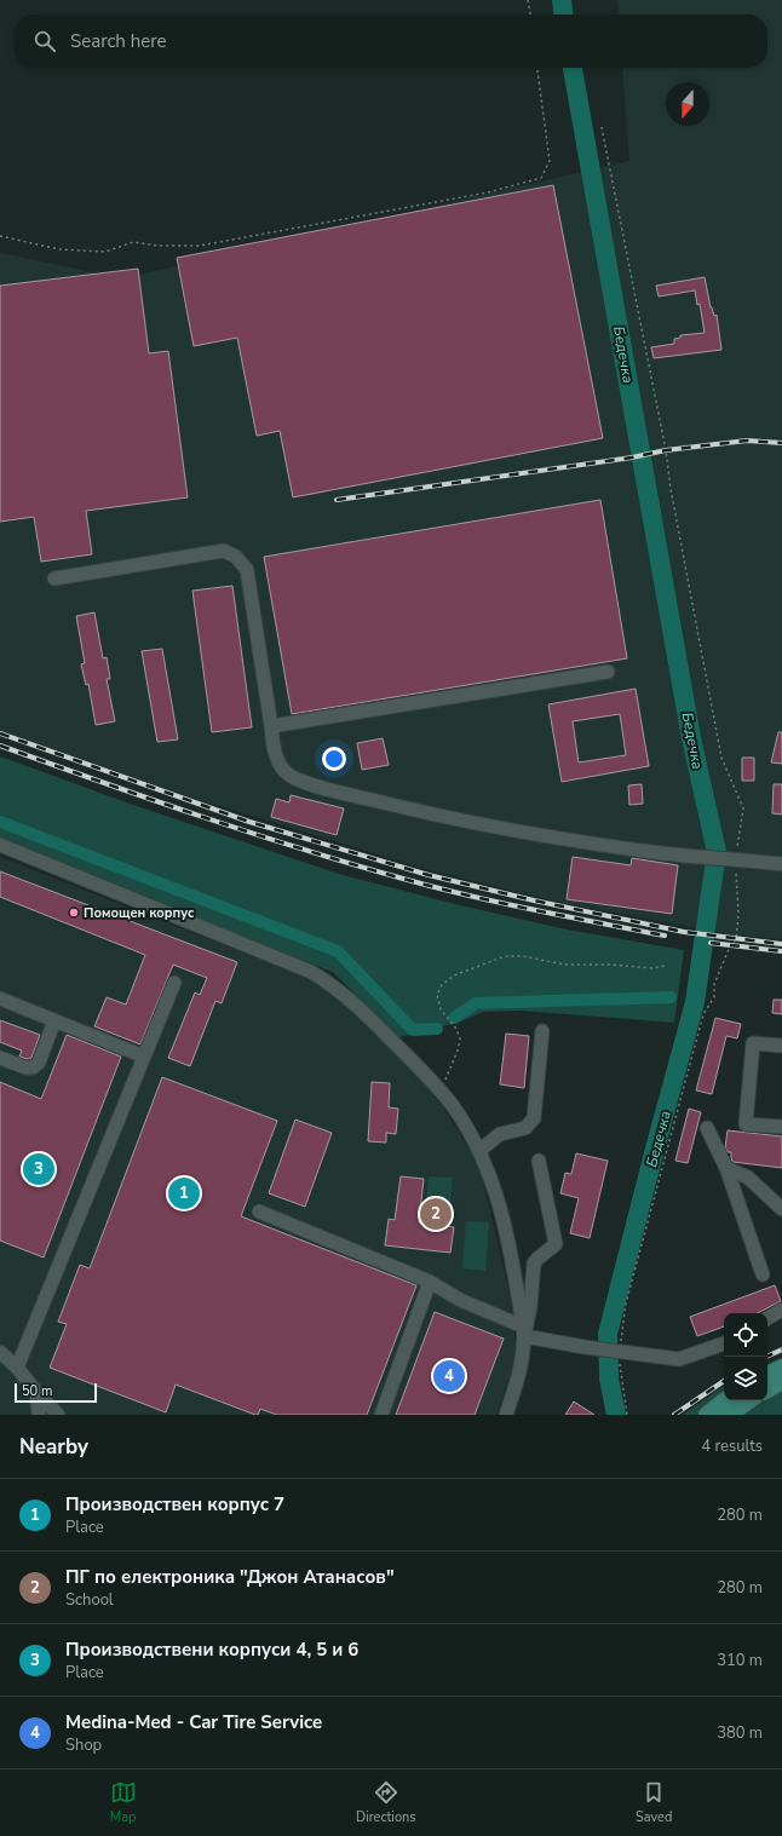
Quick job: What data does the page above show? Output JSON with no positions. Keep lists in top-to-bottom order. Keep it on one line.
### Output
{"water":["Бедечка"],"places":["Помощен корпус"],"scale_bar":"50 m","north":"bottom","page":{"search":"Search here","pins":["3","1","2","4"],"scale":"50 m","heading":["Nearby","4 results"],"list":[{"mark":"1","name":"Производствeн корпус 7","note":"Place","value":"280 m"},{"mark":"2","name":"ПГ по електроника \"Джон Атанасов\"","note":"School","value":"280 m"},{"mark":"3","name":"Производствени корпуси 4, 5 и 6","note":"Place","value":"310 m"},{"mark":"4","name":"Medina-Med - Car Tire Service","note":"Shop","value":"380 m"}],"nav":["Map","Directions","Saved"]}}
